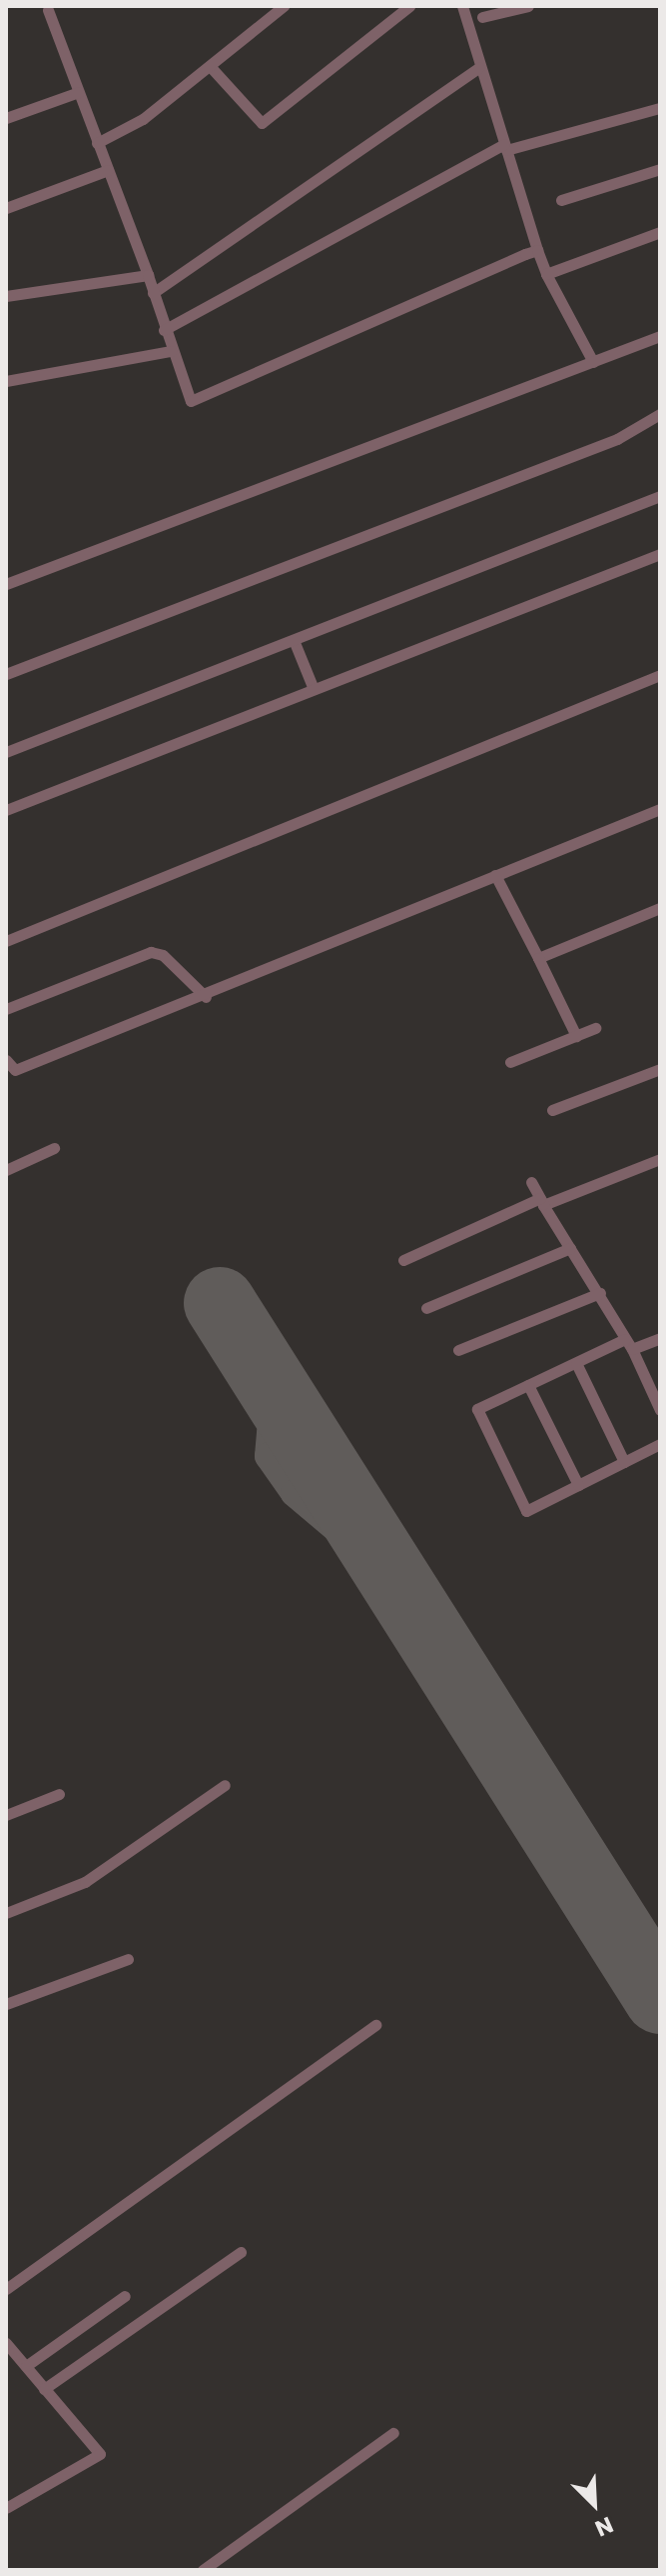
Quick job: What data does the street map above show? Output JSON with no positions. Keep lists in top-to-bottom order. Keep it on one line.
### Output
{"north":"bottom right"}
